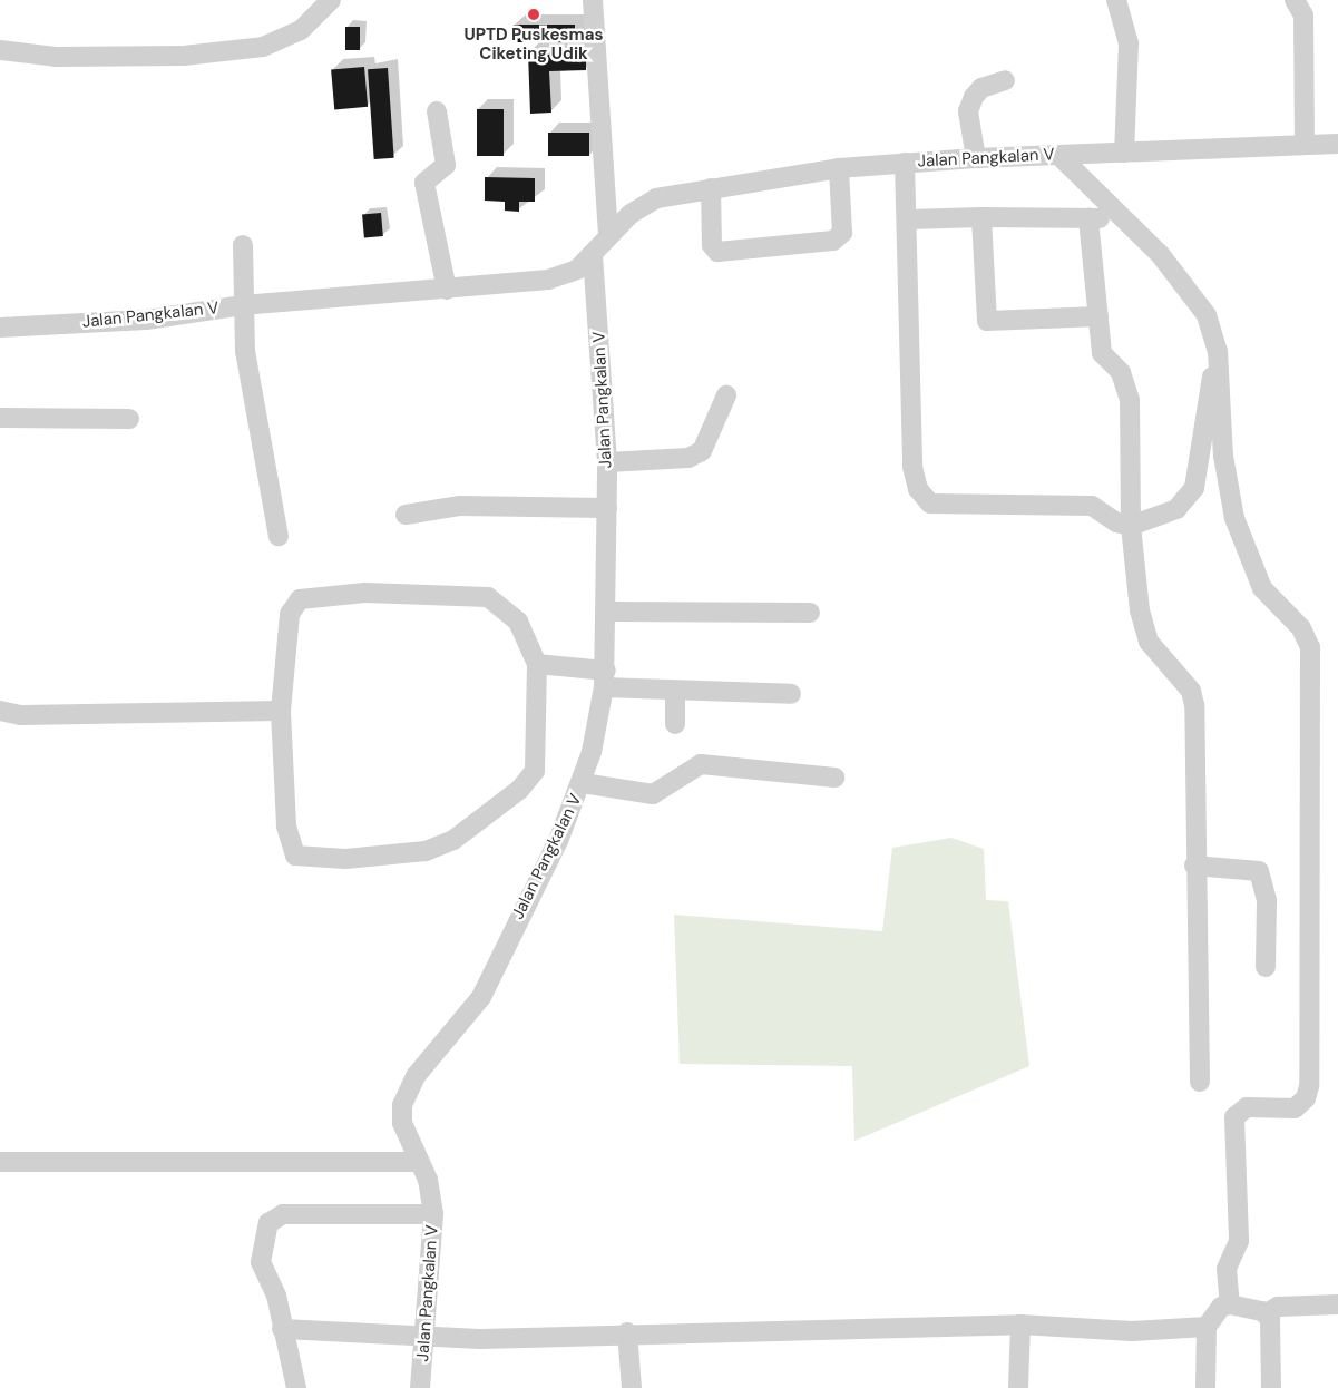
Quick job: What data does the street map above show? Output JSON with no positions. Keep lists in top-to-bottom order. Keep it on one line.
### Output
{"streets":{"street":["Jalan Pangkalan V"]},"places":["UPTD Puskesmas Ciketing Udik"]}
